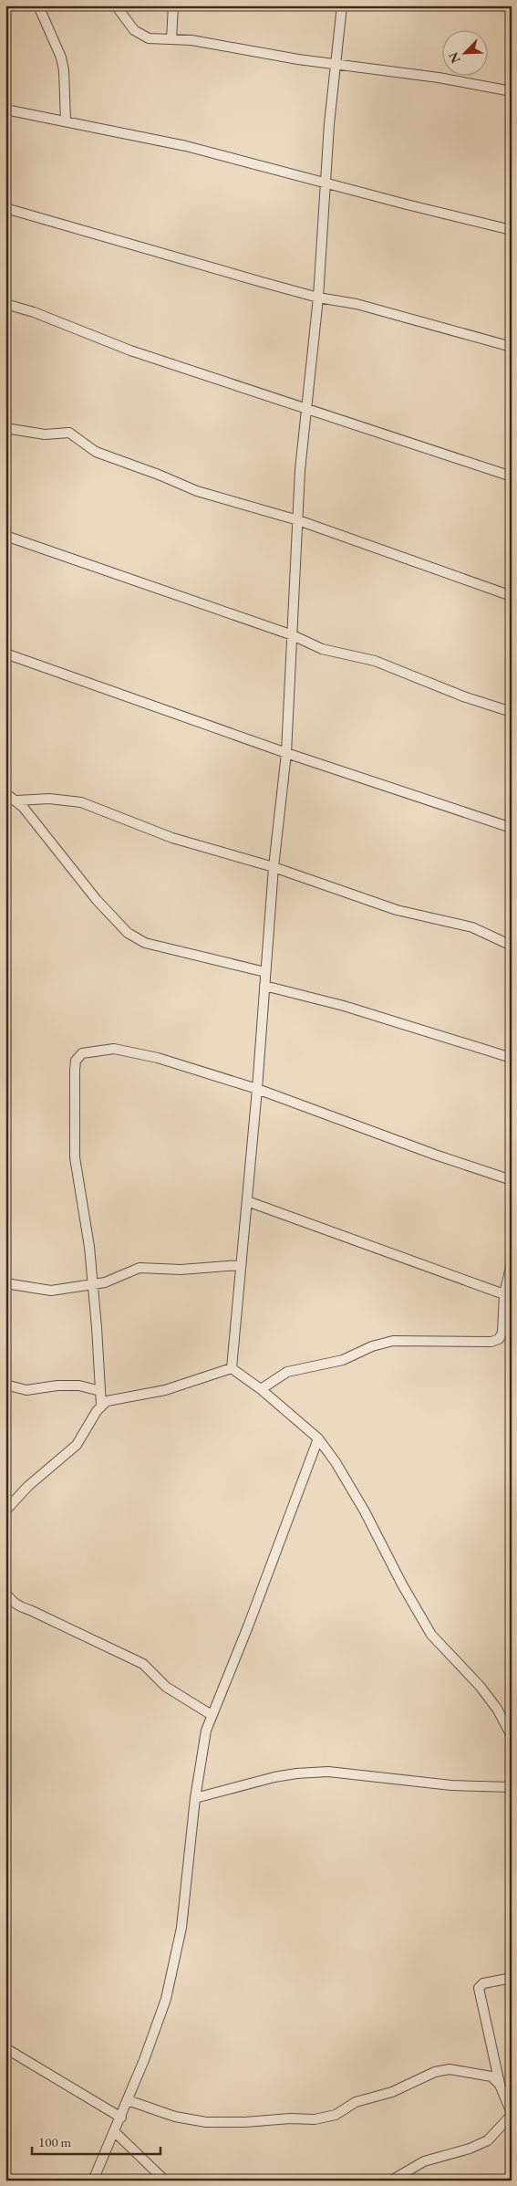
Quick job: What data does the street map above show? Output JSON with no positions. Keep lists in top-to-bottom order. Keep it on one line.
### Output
{"scale_bar":"100 m","north":"bottom left"}
